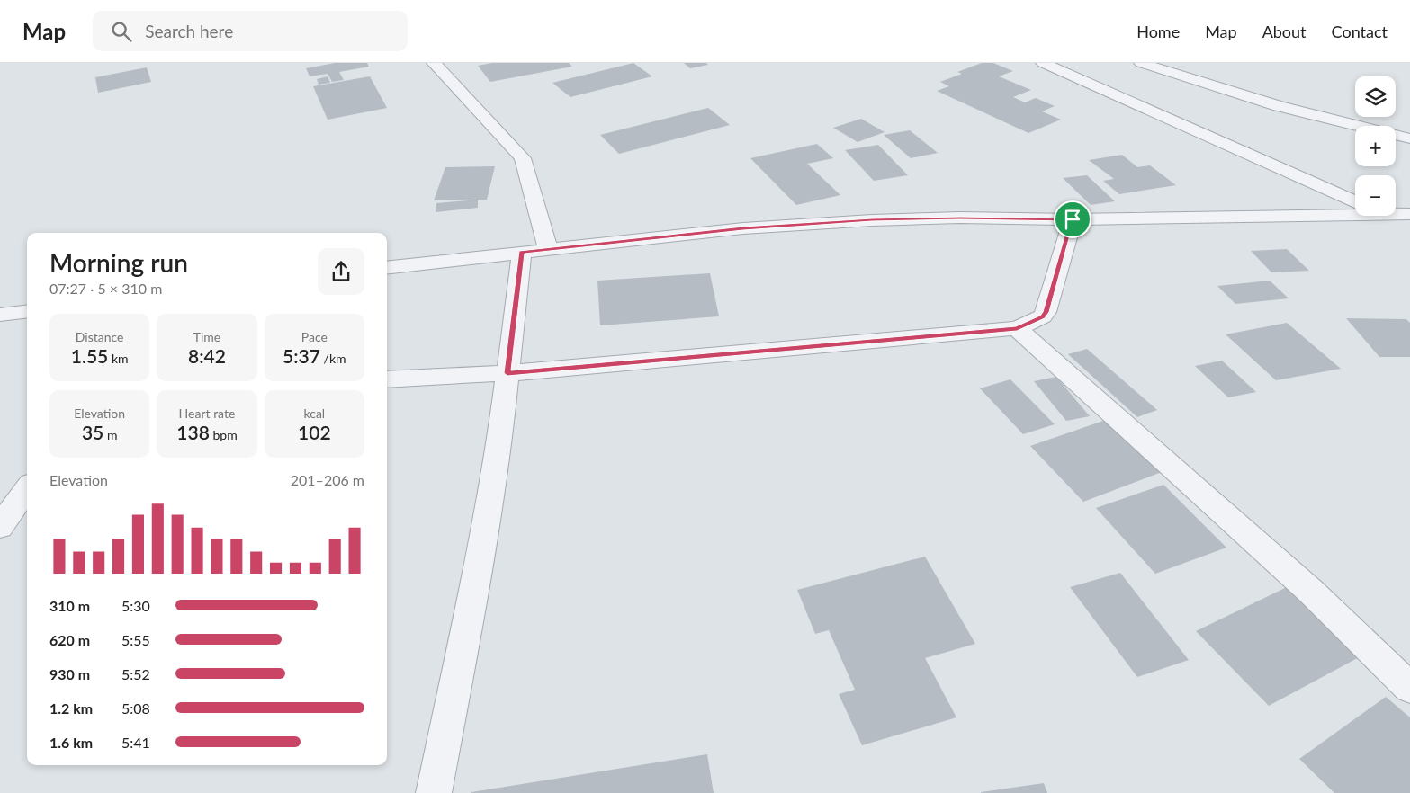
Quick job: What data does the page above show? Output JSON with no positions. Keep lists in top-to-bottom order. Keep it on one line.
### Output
{"page":{"header":"Map","search":"Search here","nav":["Home","Map","About","Contact"],"map_buttons":["+","−"],"heading":["Morning run","07:27 · 5 × 310 m"],"stats":[["Distance","1.55 km"],["Time","8:42"],["Pace","5:37 /km"],["Elevation","35 m"],["Heart rate","138 bpm"],["kcal","102"]],"chart":["Elevation","201–206 m"],"list":[{"name":"310 m","note":"5:30"},{"name":"620 m","note":"5:55"},{"name":"930 m","note":"5:52"},{"name":"1.2 km","note":"5:08"},{"name":"1.6 km","note":"5:41"}]}}
